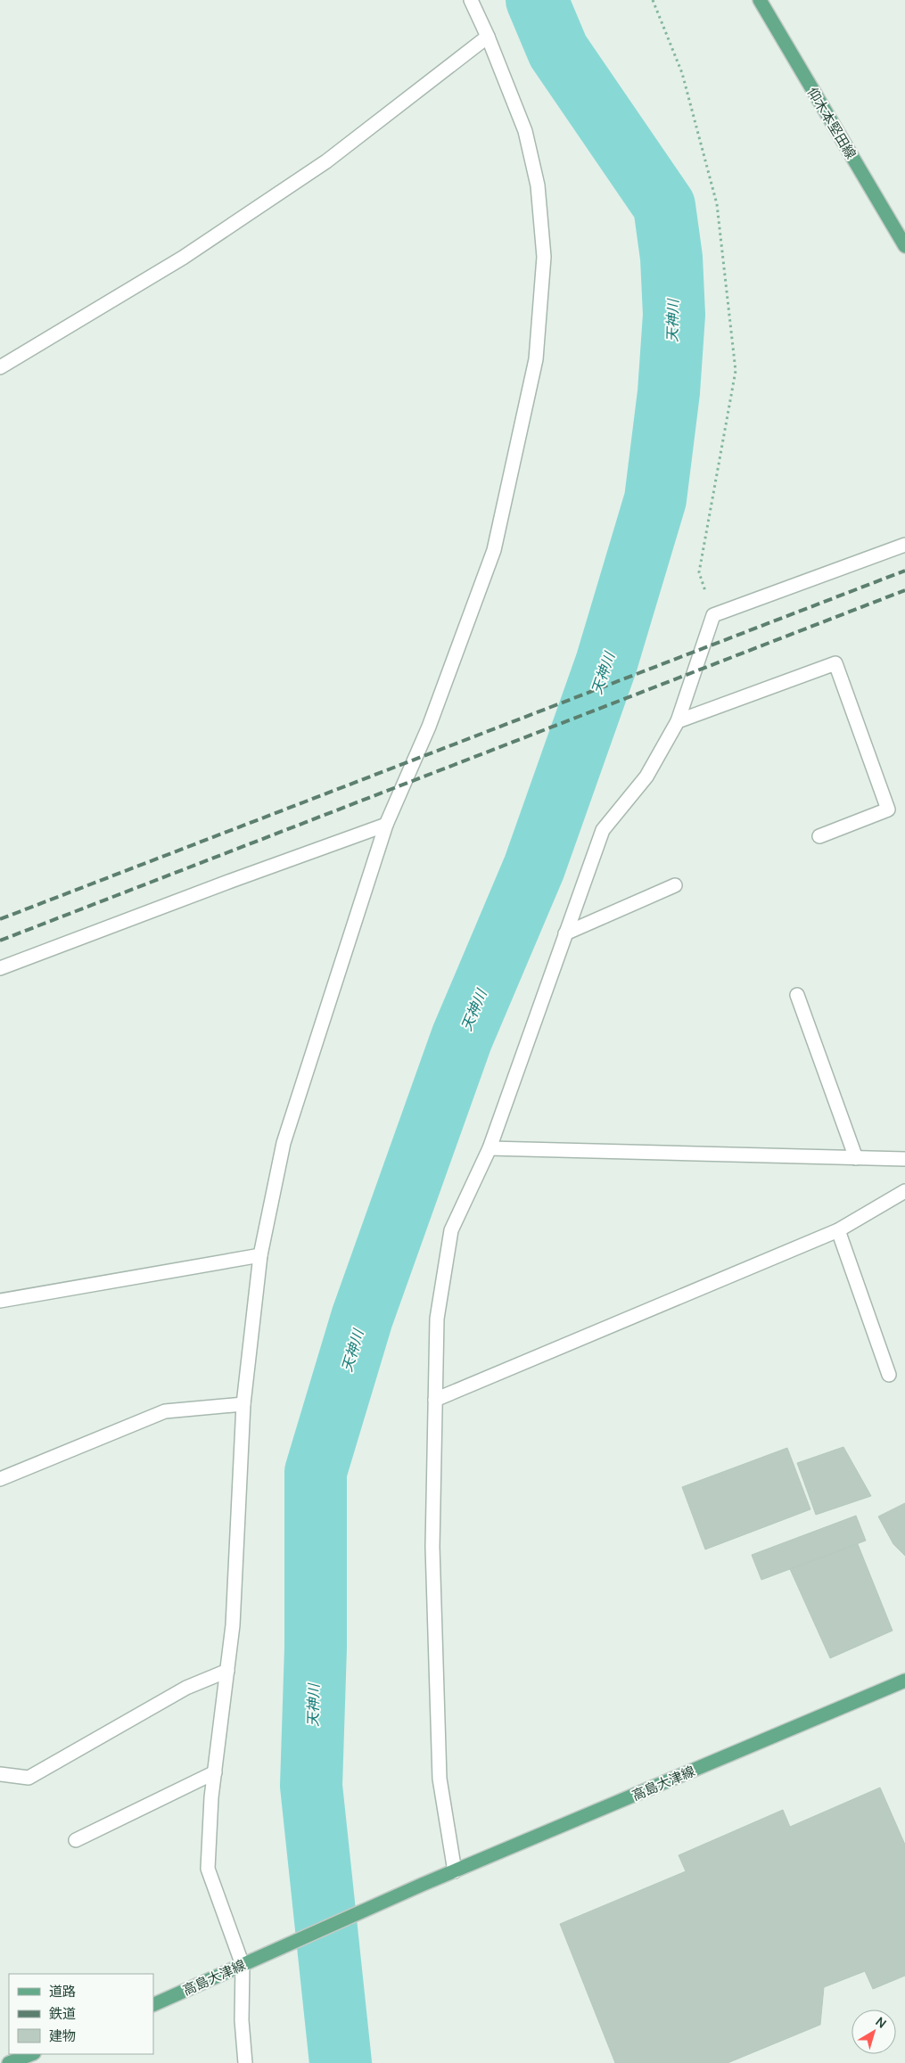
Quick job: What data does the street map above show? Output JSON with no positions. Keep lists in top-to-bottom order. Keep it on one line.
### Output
{"streets":{"main road":["仰木本堅田線","高島大津線"]},"water":["天神川"],"legend":["道路","鉄道","建物"],"north":"top right"}
